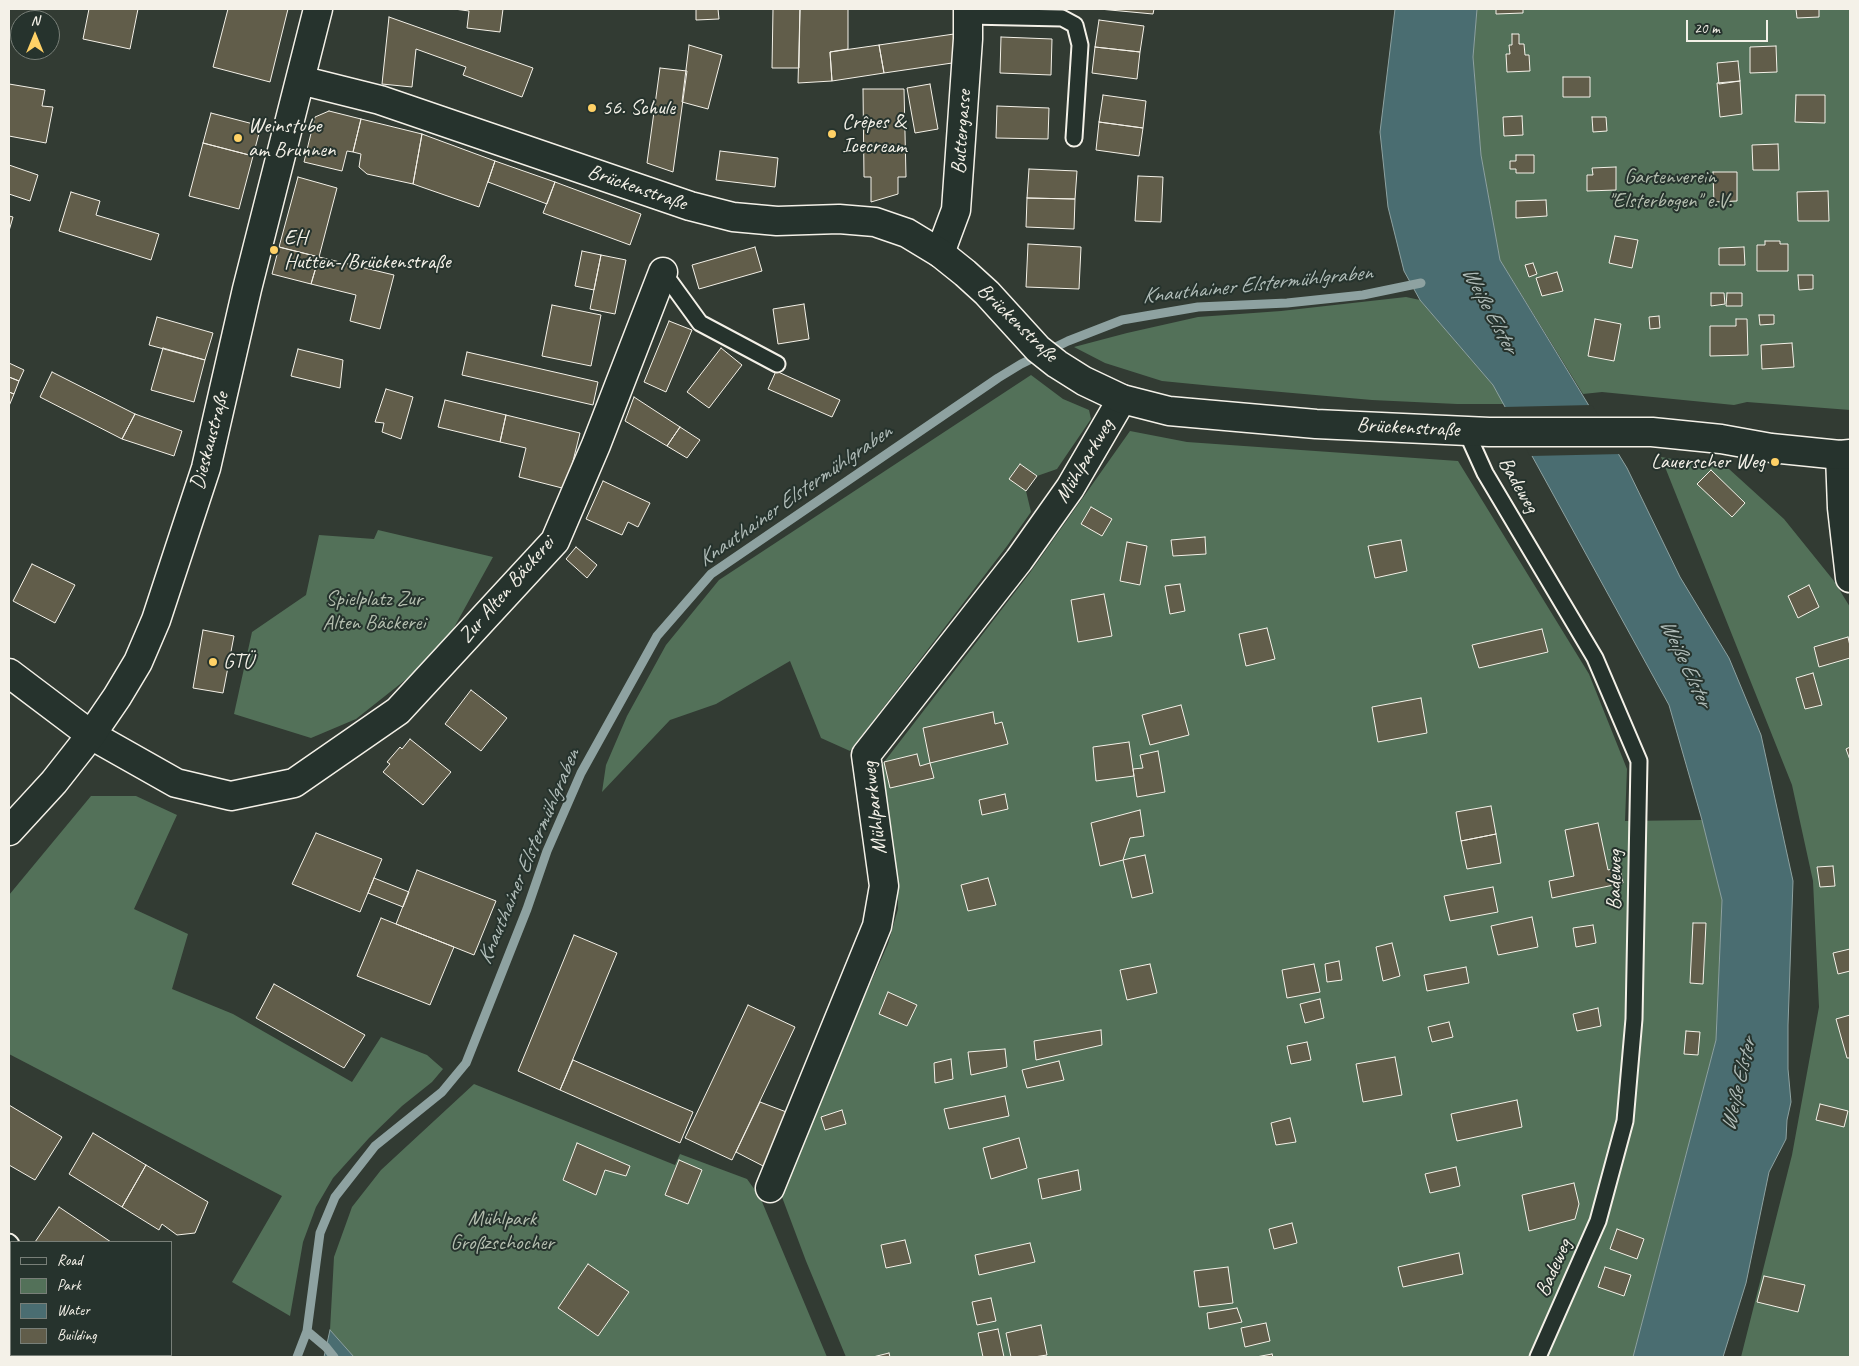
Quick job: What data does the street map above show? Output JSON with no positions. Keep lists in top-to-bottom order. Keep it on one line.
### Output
{"streets":{"main road":["Buttergasse","Brückenstraße","Dieskaustraße","Mühlparkweg","Zur Alten Bäckerei"],"lane":["Badeweg"]},"crossings":[["Buttergasse","Brückenstraße"],["Brückenstraße","Dieskaustraße"],["Brückenstraße","Mühlparkweg"],["Brückenstraße","Badeweg"],["Dieskaustraße","Zur Alten Bäckerei"]],"water":["Knauthainer Elstermühlgraben","Weiße Elster"],"parks":["Gartenverein \"Elsterbogen\" e.V.","Spielplatz Zur Alten Bäckerei","Mühlpark Großzschocher"],"places":["56. Schule","Crêpes & Icecream","Weinstube am Brunnen","EH Hutten-/Brückenstraße","Lauerscher Weg","GTÜ"],"legend":["Road","Park","Water","Building"],"scale_bar":"20 m","north":"top"}
